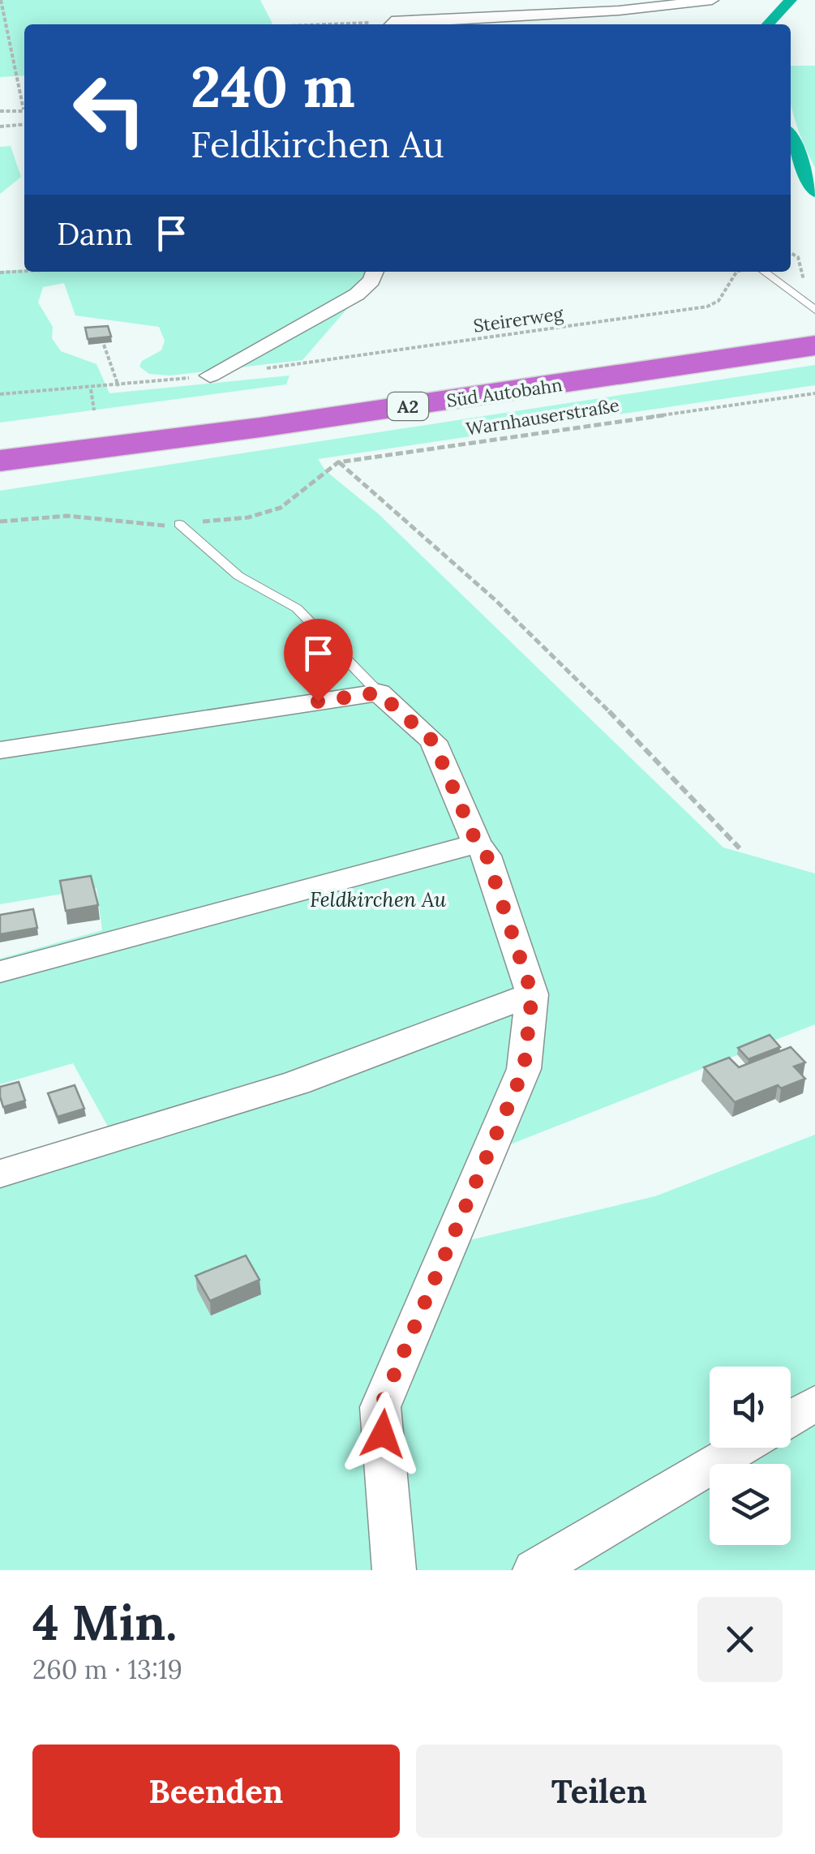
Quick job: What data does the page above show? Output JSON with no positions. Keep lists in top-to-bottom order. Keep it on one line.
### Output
{"streets":{"highway":["Süd Autobahn","A2"],"path":["Steirerweg","Warnhauserstraße"]},"parks":["Feldkirchen Au"],"page":{"turn":["240 m","Feldkirchen Au"],"then":"Dann","heading":["4 Min.","260 m · 13:19"],"buttons":["Beenden","Teilen"]}}
